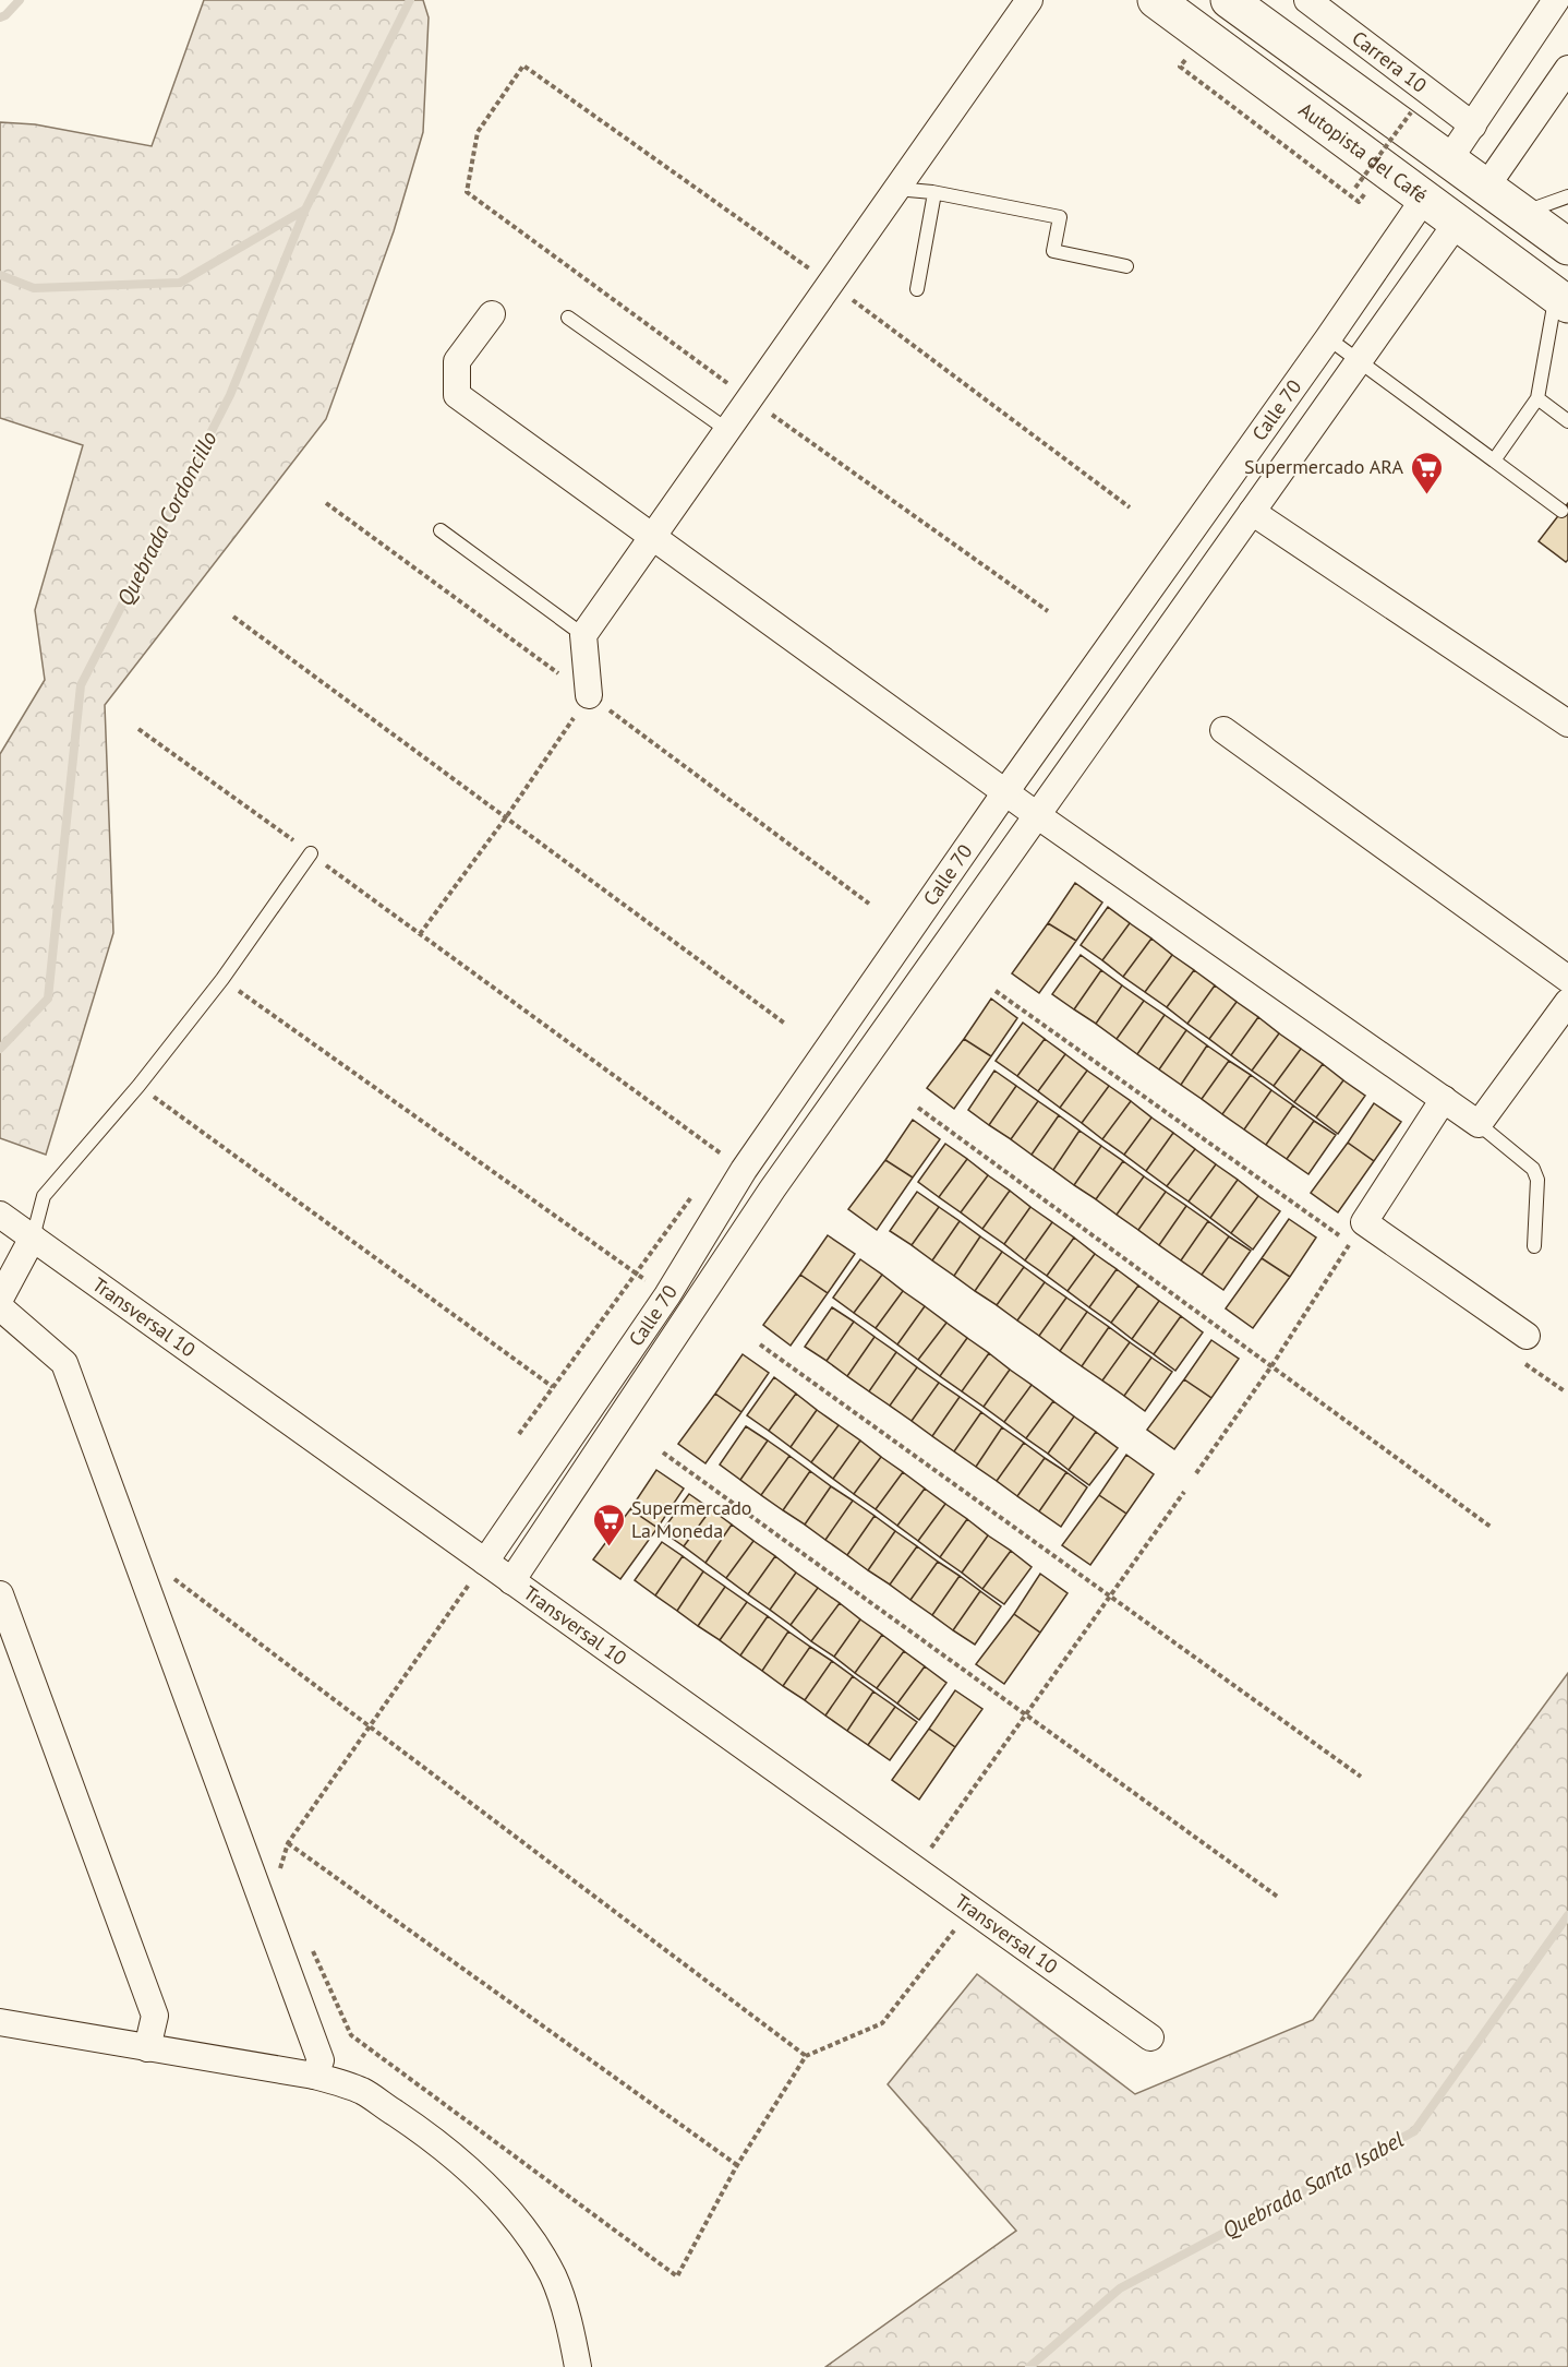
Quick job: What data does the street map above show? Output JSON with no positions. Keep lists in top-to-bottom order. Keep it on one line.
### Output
{"streets":{"highway":["Autopista del Café"],"street":["Carrera 10","Calle 70","Transversal 10"]},"crossings":[["Autopista del Café","Calle 70"],["Calle 70","Transversal 10"]],"water":["Quebrada Cordoncillo","Quebrada Santa Isabel"],"places":{"supermarket":["Supermercado ARA","Supermercado La Moneda"]}}
